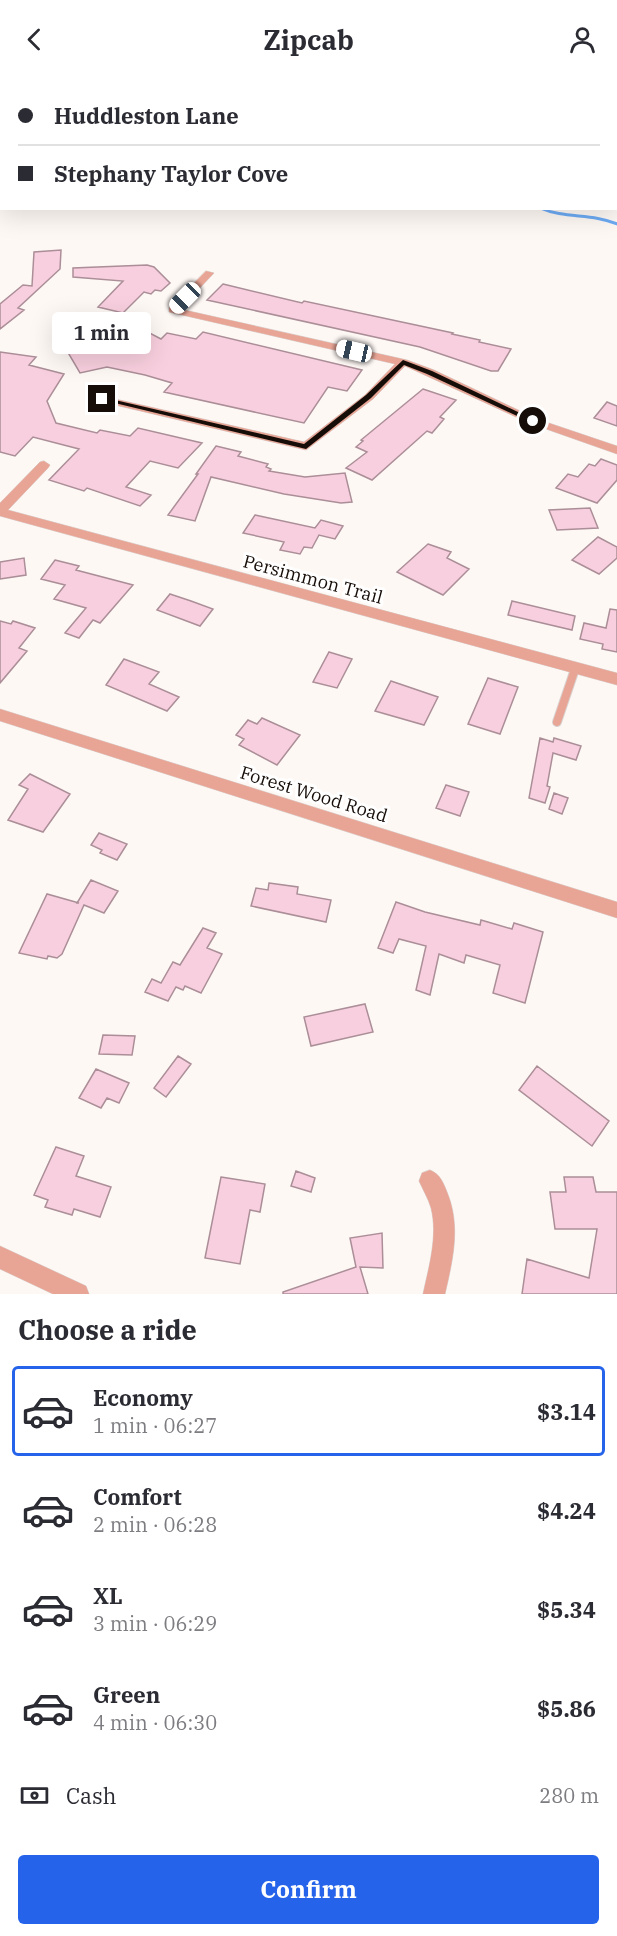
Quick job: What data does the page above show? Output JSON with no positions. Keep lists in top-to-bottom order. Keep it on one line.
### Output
{"streets":{"street":["Persimmon Trail","Forest Wood Road"]},"page":{"header":"Zipcab","banner":["Huddleston Lane","Stephany Taylor Cove"],"bubble":"1 min","heading":"Choose a ride","list":[{"name":"Economy","note":"1 min · 06:27","value":"$3.14"},{"name":"Comfort","note":"2 min · 06:28","value":"$4.24"},{"name":"XL","note":"3 min · 06:29","value":"$5.34"},{"name":"Green","note":"4 min · 06:30","value":"$5.86"}],"pay":["Cash","280 m"],"buttons":"Confirm"}}
